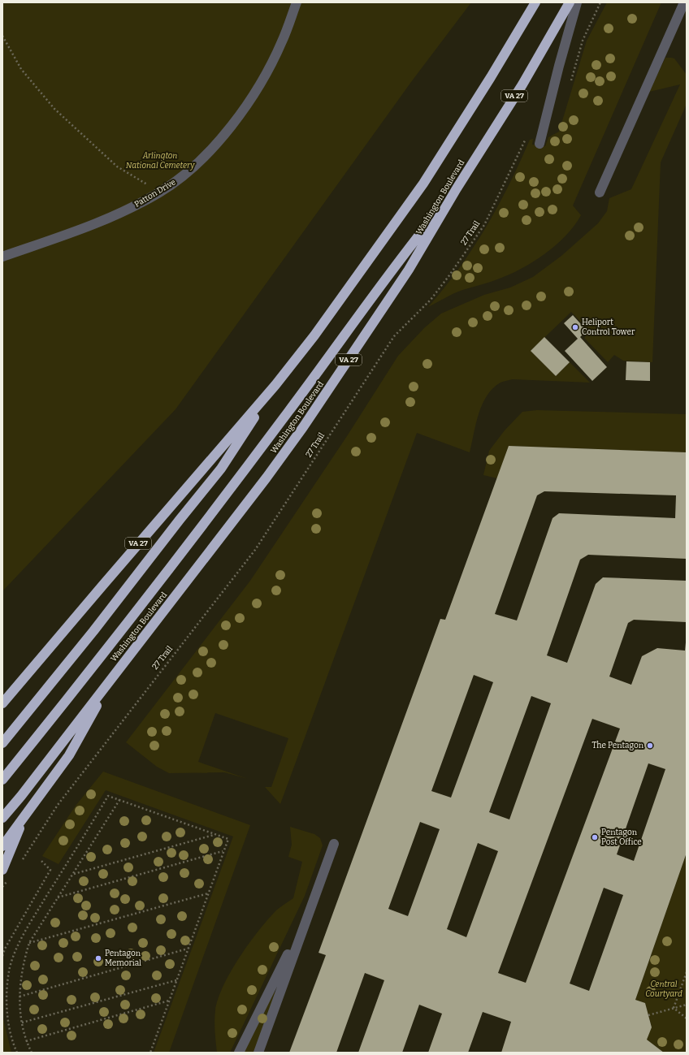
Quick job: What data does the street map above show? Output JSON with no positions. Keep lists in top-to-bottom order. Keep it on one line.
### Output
{"streets":{"highway":["VA 27","Washington Boulevard"],"lane":["Patton Drive"],"path":["27 Trail"]},"parks":["Arlington National Cemetery","Central Courtyard"],"places":["Heliport Control Tower","The Pentagon","Pentagon Post Office","Pentagon Memorial"]}
